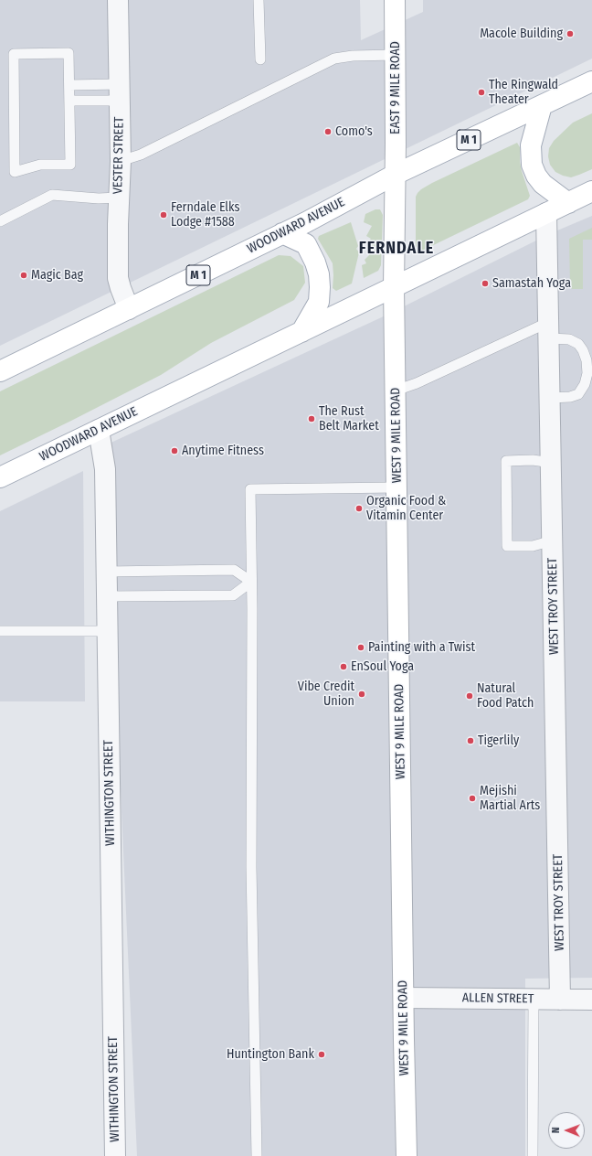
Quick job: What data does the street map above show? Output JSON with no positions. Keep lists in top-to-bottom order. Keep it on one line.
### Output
{"streets":{"main road":["EAST 9 MILE ROAD","M 1","WOODWARD AVENUE","WEST 9 MILE ROAD"],"street":["VESTER STREET","WEST TROY STREET","WITHINGTON STREET","ALLEN STREET"]},"crossings":[["EAST 9 MILE ROAD","WOODWARD AVENUE"],["EAST 9 MILE ROAD","WEST 9 MILE ROAD"],["VESTER STREET","WOODWARD AVENUE"],["WOODWARD AVENUE","WEST 9 MILE ROAD"],["WOODWARD AVENUE","WEST TROY STREET"],["WOODWARD AVENUE","WITHINGTON STREET"],["WEST 9 MILE ROAD","ALLEN STREET"],["WEST TROY STREET","ALLEN STREET"]],"districts":["FERNDALE"],"places":["Macole Building","The Ringwald Theater","Como's","Ferndale Elks Lodge #1588","Magic Bag","Samastah Yoga","The Rust Belt Market","Anytime Fitness","Organic Food & Vitamin Center","Painting with a Twist","EnSoul Yoga","Vibe Credit Union","Natural Food Patch","Tigerlily","Mejishi Martial Arts","Huntington Bank"],"north":"left"}
